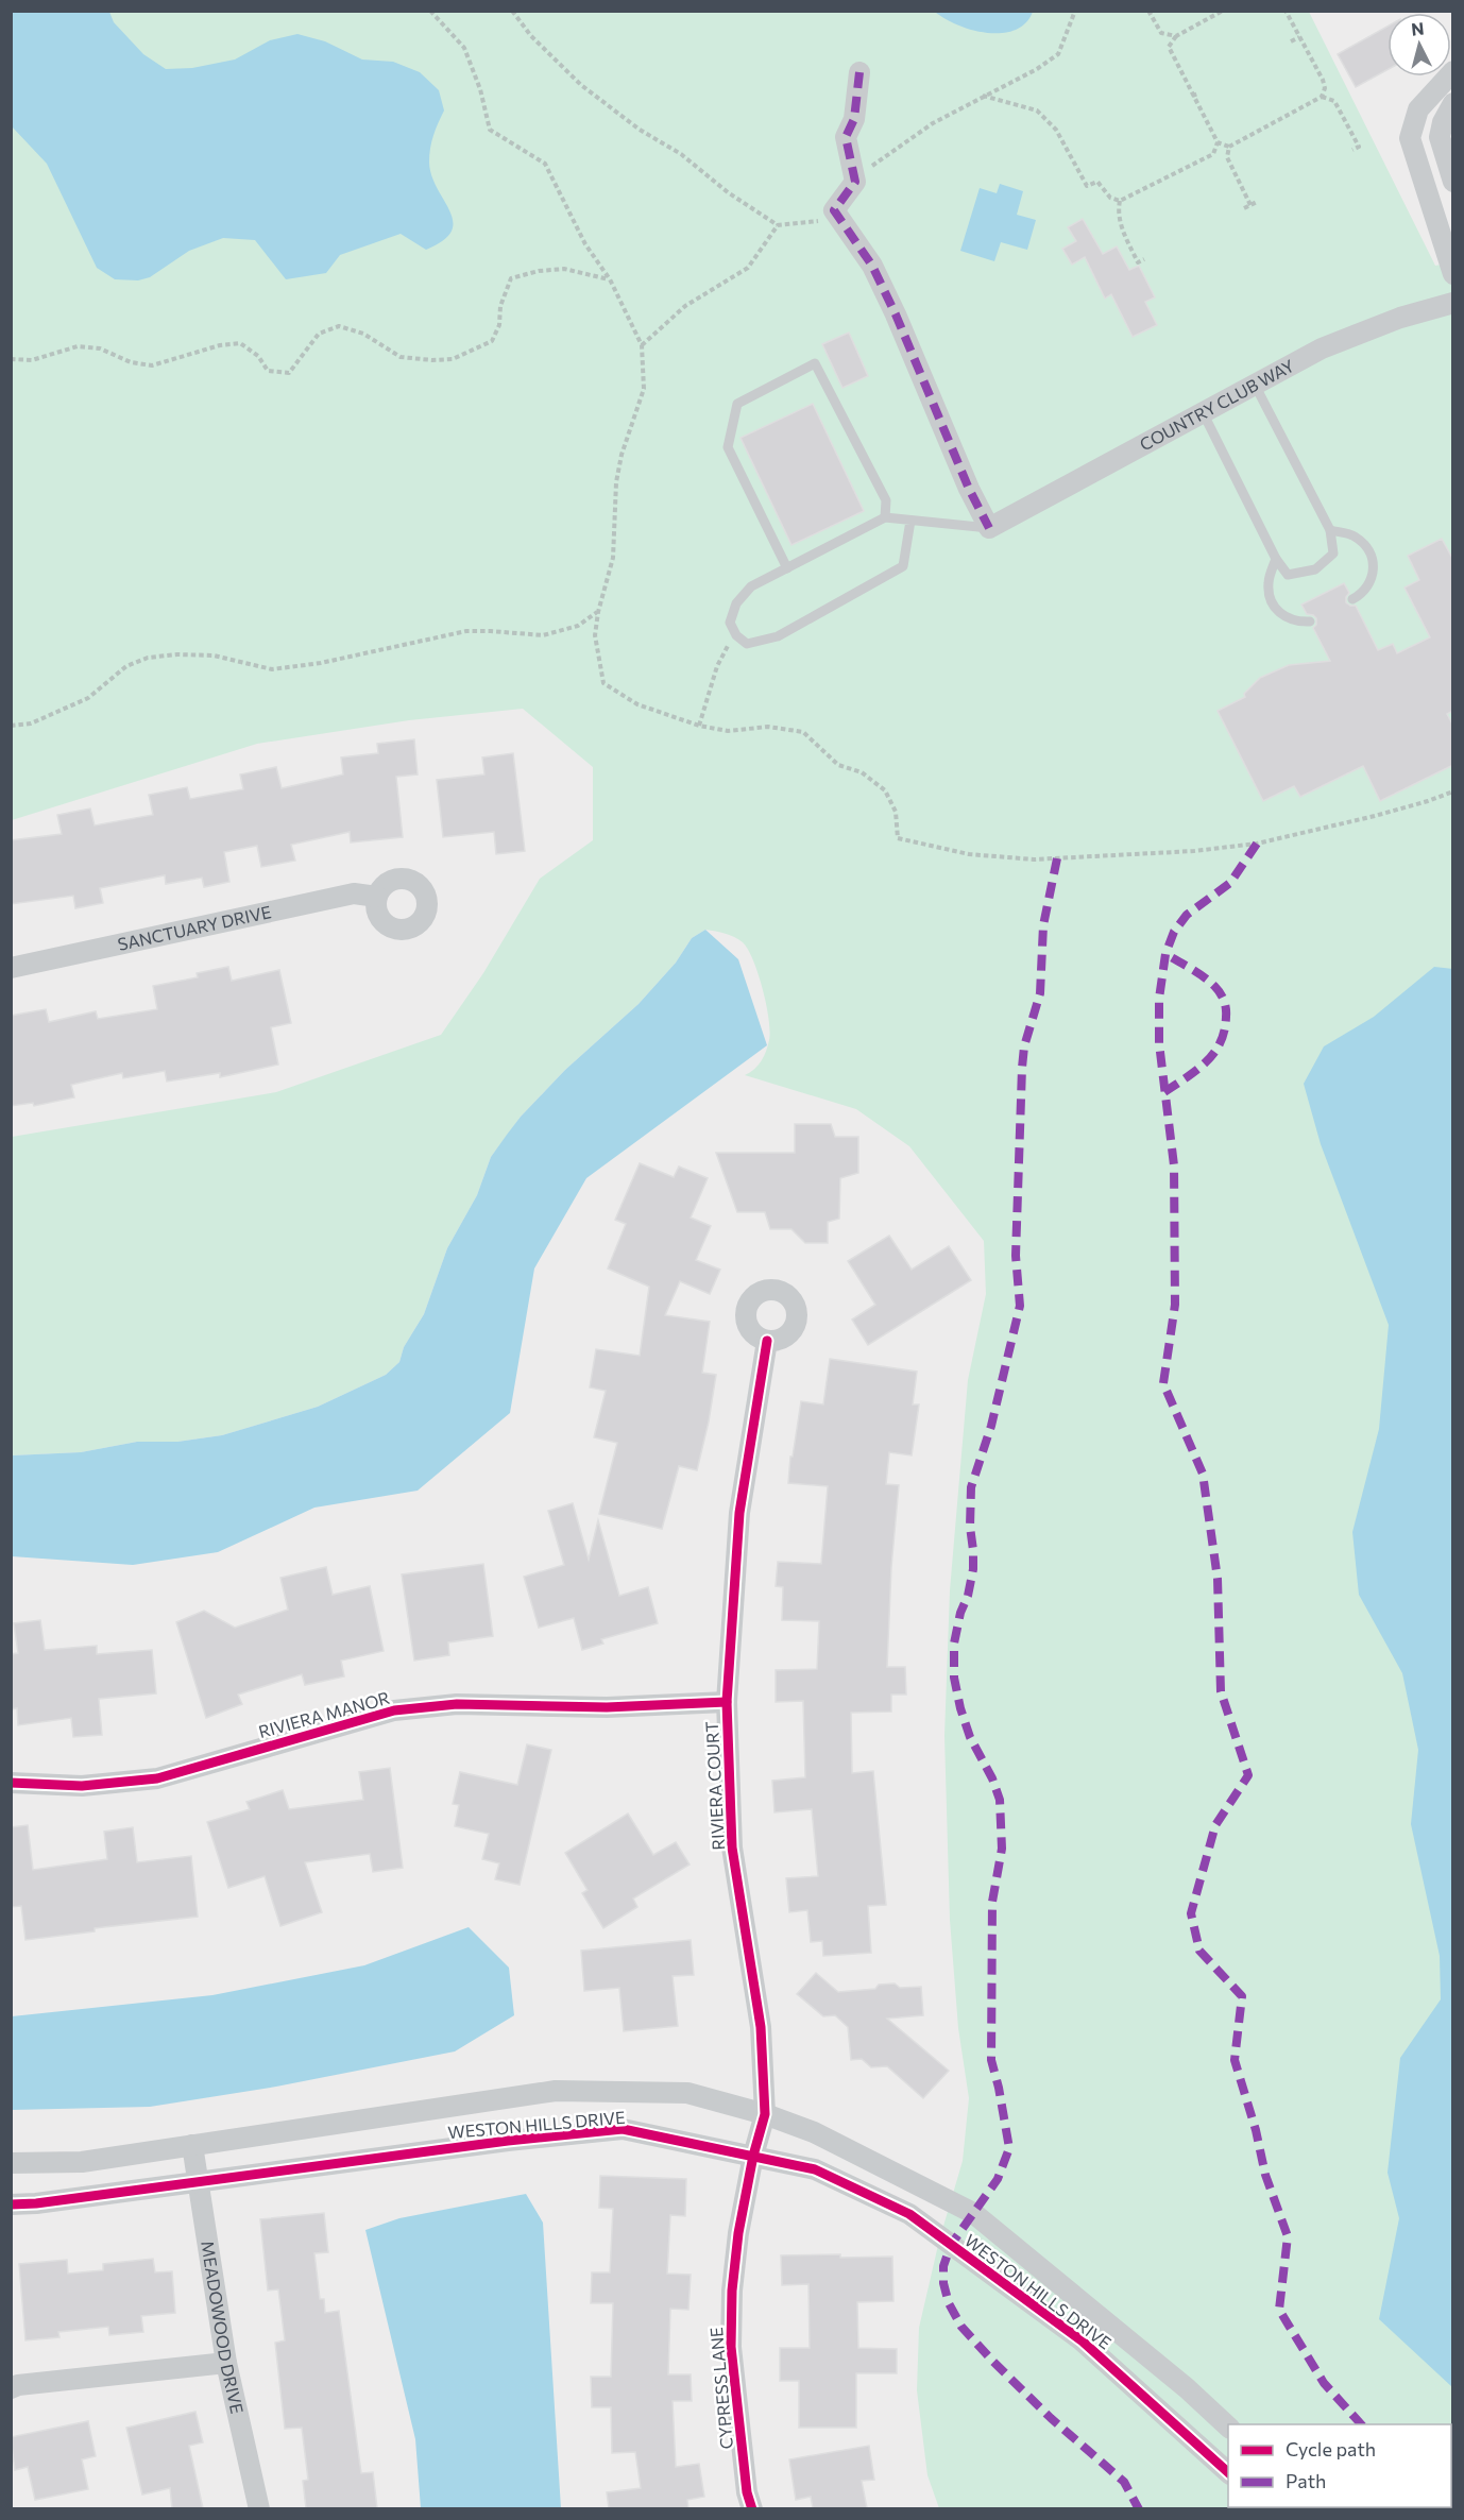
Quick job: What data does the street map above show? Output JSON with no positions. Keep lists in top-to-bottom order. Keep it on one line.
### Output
{"streets":{"street":["COUNTRY CLUB WAY","SANCTUARY DRIVE","RIVIERA MANOR","RIVIERA COURT","WESTON HILLS DRIVE","MEADOWOOD DRIVE","CYPRESS LANE"]},"crossings":[["RIVIERA MANOR","RIVIERA COURT"],["RIVIERA COURT","WESTON HILLS DRIVE"],["RIVIERA COURT","CYPRESS LANE"],["WESTON HILLS DRIVE","MEADOWOOD DRIVE"],["WESTON HILLS DRIVE","CYPRESS LANE"]],"legend":["Cycle path","Path"],"north":"top"}
